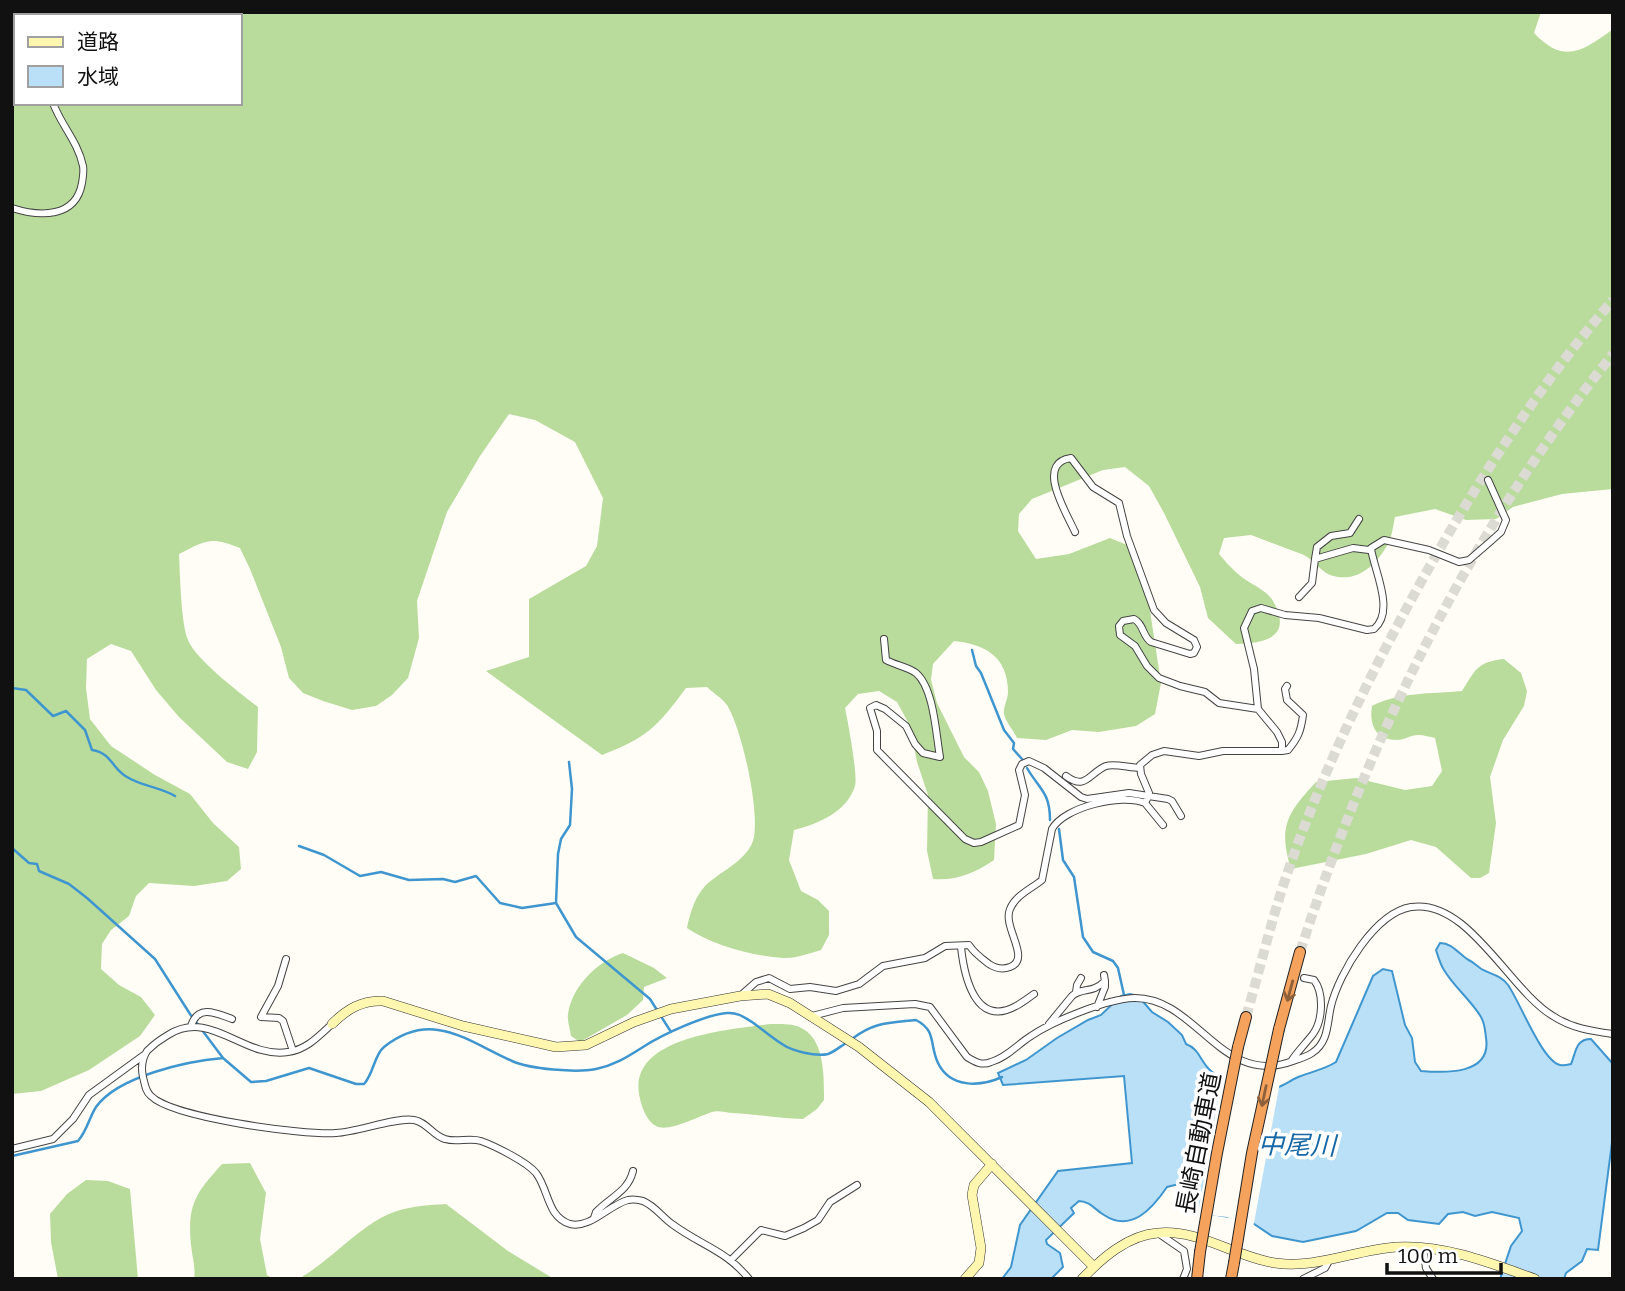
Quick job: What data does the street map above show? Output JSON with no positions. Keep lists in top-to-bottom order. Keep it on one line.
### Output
{"streets":{"highway":["長崎自動車道"]},"water":["中尾川"],"legend":["道路","水域"],"scale_bar":"100 m"}
